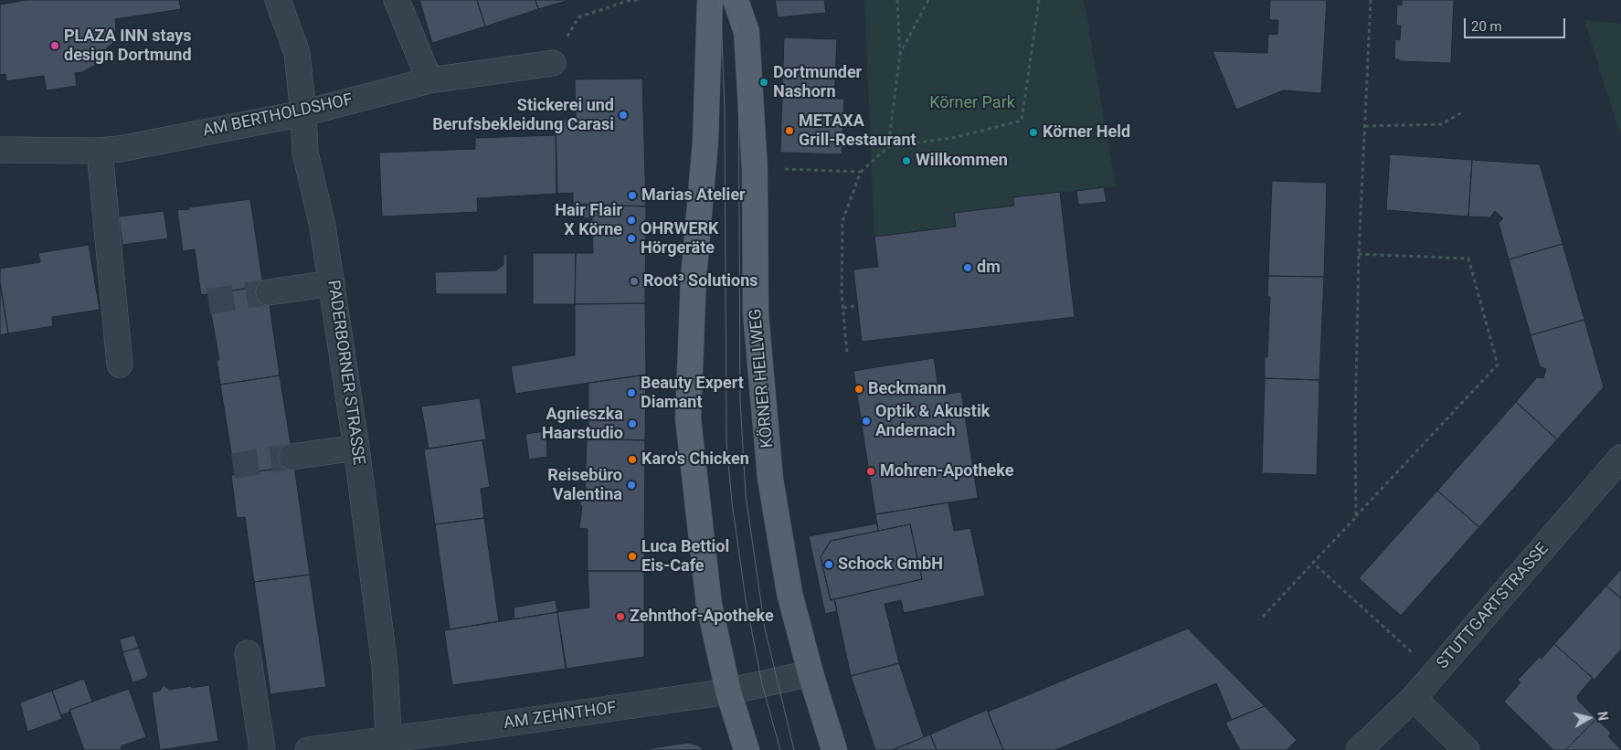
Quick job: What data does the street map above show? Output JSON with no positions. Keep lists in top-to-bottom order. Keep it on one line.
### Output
{"streets":{"main road":["KÖRNER HELLWEG"],"street":["AM BERTHOLDSHOF","PADERBORNER STRASSE","STUTTGARTSTRASSE","AM ZEHNTHOF"]},"crossings":[["AM BERTHOLDSHOF","PADERBORNER STRASSE"],["PADERBORNER STRASSE","AM ZEHNTHOF"],["KÖRNER HELLWEG","AM ZEHNTHOF"]],"parks":["Körner Park"],"places":["PLAZA INN stays design Dortmund","Dortmunder Nashorn","Stickerei und Berufsbekleidung Carasi","METAXA Grill-Restaurant","Körner Held","Willkommen","Marias Atelier","Hair Flair X Körne","OHRWERK Hörgeräte","dm","Root³ Solutions","Beckmann","Beauty Expert Diamant","Optik & Akustik Andernach","Agnieszka Haarstudio","Karo's Chicken","Mohren-Apotheke","Reisebüro Valentina","Luca Bettiol Eis-Cafe","Schock GmbH","Zehnthof-Apotheke"],"scale_bar":"20 m","north":"right"}
